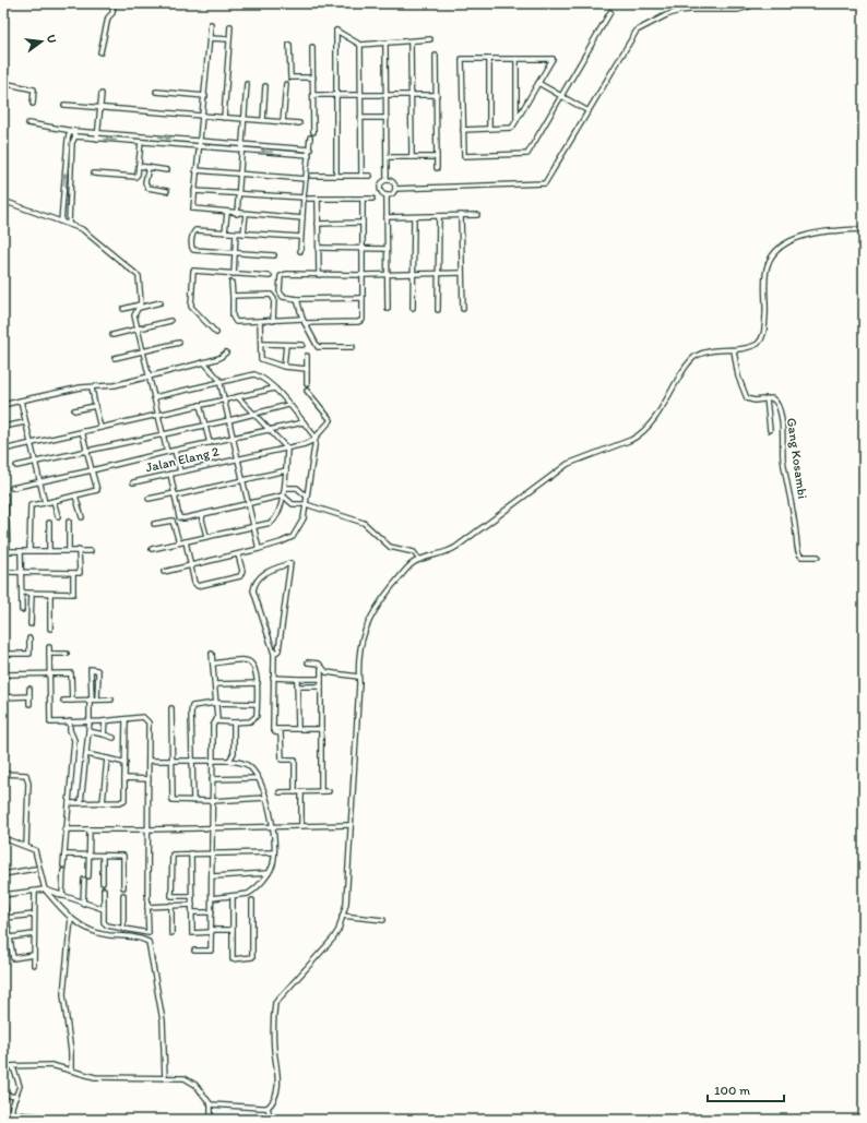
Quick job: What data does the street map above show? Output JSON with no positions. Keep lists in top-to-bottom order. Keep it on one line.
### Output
{"streets":{"street":["Gang Kosambi","Jalan Elang 2"]},"scale_bar":"100 m","north":"right"}
